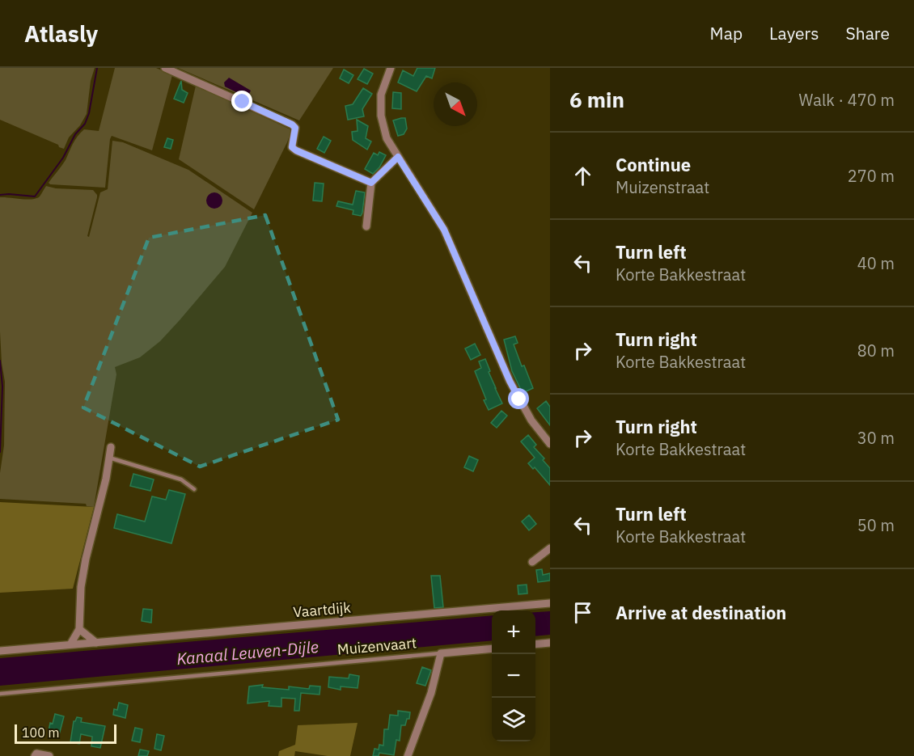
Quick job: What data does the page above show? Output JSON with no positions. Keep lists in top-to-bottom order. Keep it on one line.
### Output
{"streets":{"street":["Vaartdijk","Muizenvaart"]},"water":["Kanaal Leuven-Dijle"],"scale_bar":"100 m","north":"bottom right","page":{"header":"Atlasly","nav":["Map","Layers","Share"],"heading":["6 min","Walk · 470 m"],"list":[["Continue","Muizenstraat","270 m"],["Turn left","Korte Bakkestraat","40 m"],["Turn right","Korte Bakkestraat","80 m"],["Turn right","Korte Bakkestraat","30 m"],["Turn left","Korte Bakkestraat","50 m"],"Arrive at destination"],"map_buttons":["+","−"],"scale":"100 m"}}
